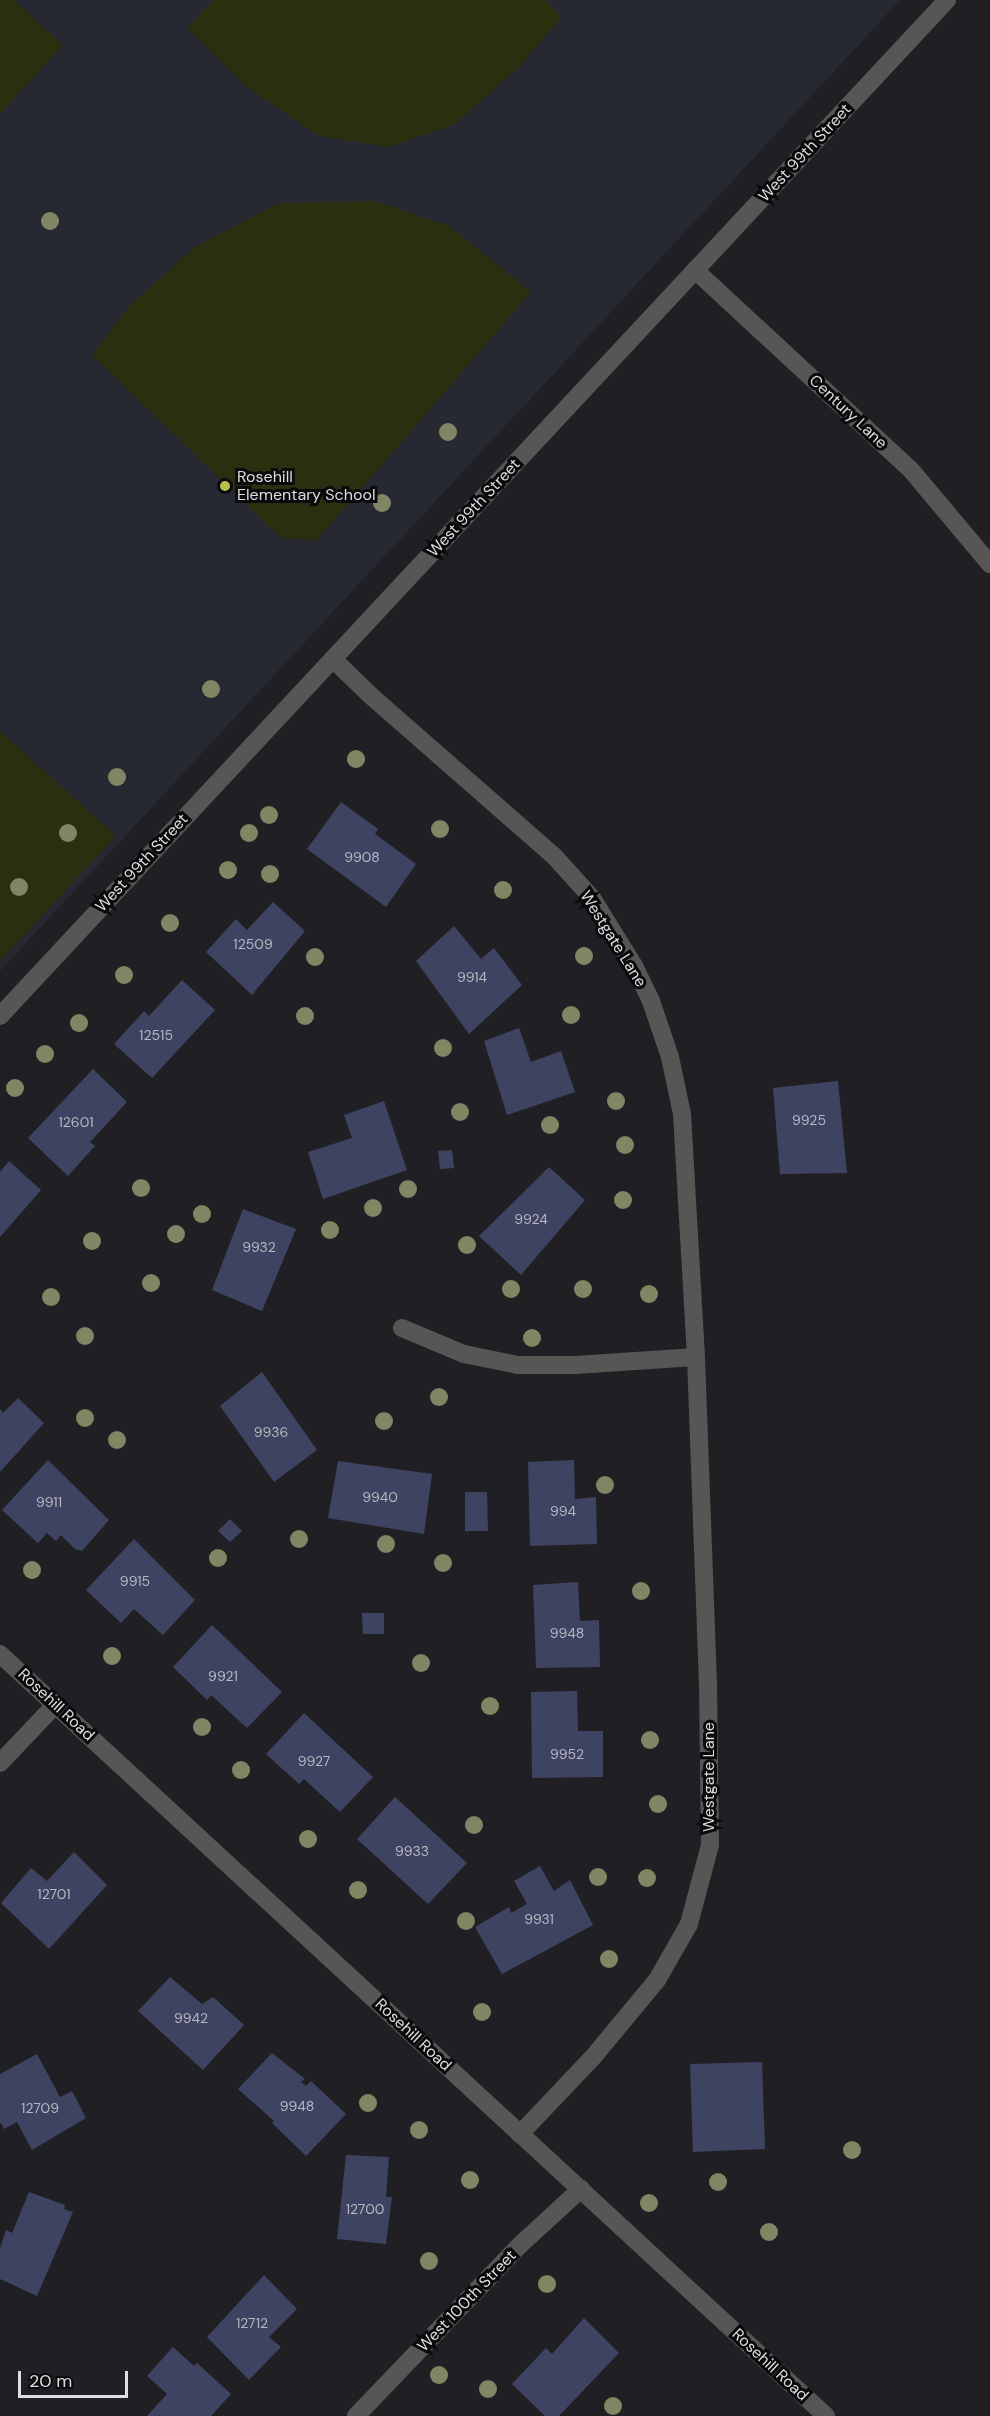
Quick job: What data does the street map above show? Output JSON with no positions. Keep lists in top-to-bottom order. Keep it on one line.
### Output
{"streets":{"street":["West 99th Street","Century Lane","Westgate Lane","Rosehill Road","West 100th Street"]},"crossings":[["West 99th Street","Century Lane"],["West 99th Street","Westgate Lane"],["Westgate Lane","Rosehill Road"],["Rosehill Road","West 100th Street"]],"places":["Rosehill Elementary School"],"house_numbers":["9908","12509","9914","12515","9925","12601","9924","9932","9936","9940","9911","994","9915","9948","9921","9952","9927","9933","12701","9931","9942","9948","12709","12700","12712"],"scale_bar":"20 m"}
